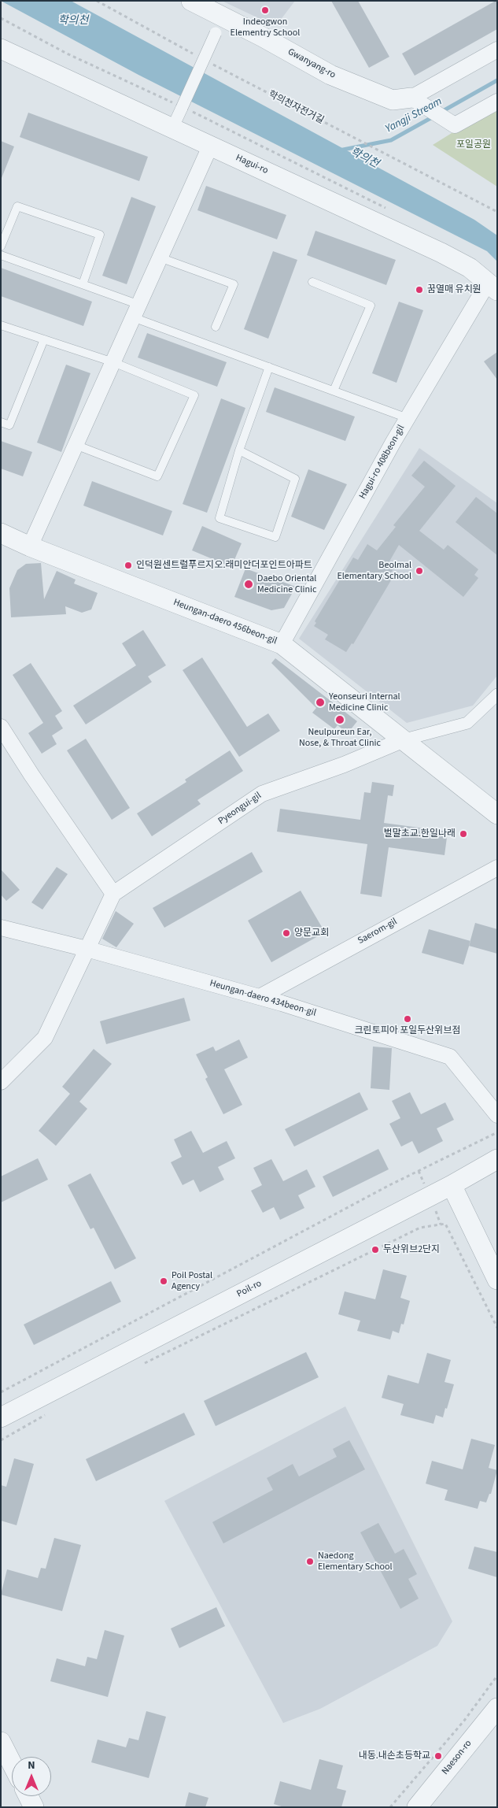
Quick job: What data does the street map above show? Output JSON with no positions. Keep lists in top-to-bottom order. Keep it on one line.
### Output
{"streets":{"street":["Gwanyang-ro","Hagui-ro","Hagui-ro 408beon-gil","Heungan-daero 456beon-gil","Pyeongui-gil","Saerom-gil","Heungan-daero 434beon-gil","Poil-ro","Naeson-ro"],"path":["학의천자전거길"]},"crossings":[["Hagui-ro","Hagui-ro 408beon-gil"],["Hagui-ro 408beon-gil","Heungan-daero 456beon-gil"],["Heungan-daero 456beon-gil","Pyeongui-gil"],["Saerom-gil","Heungan-daero 434beon-gil"]],"water":["학의천","Yangji Stream"],"parks":["포일공원"],"places":["Indeogwon Elementry School","꿈열매 유치원","인덕원센트럴푸르지오.래미안더포인트아파트","Beolmal Elementary School","Daebo Oriental Medicine Clinic","Yeonseuri Internal Medicine Clinic","Neulpureun Ear, Nose, & Throat Clinic","벌말초교.한일나래","양문교회","크린토피아 포일두산위브점","두산위브2단지","Poil Postal Agency","Naedong Elementary School","내동.내손초등학교"],"north":"top"}
